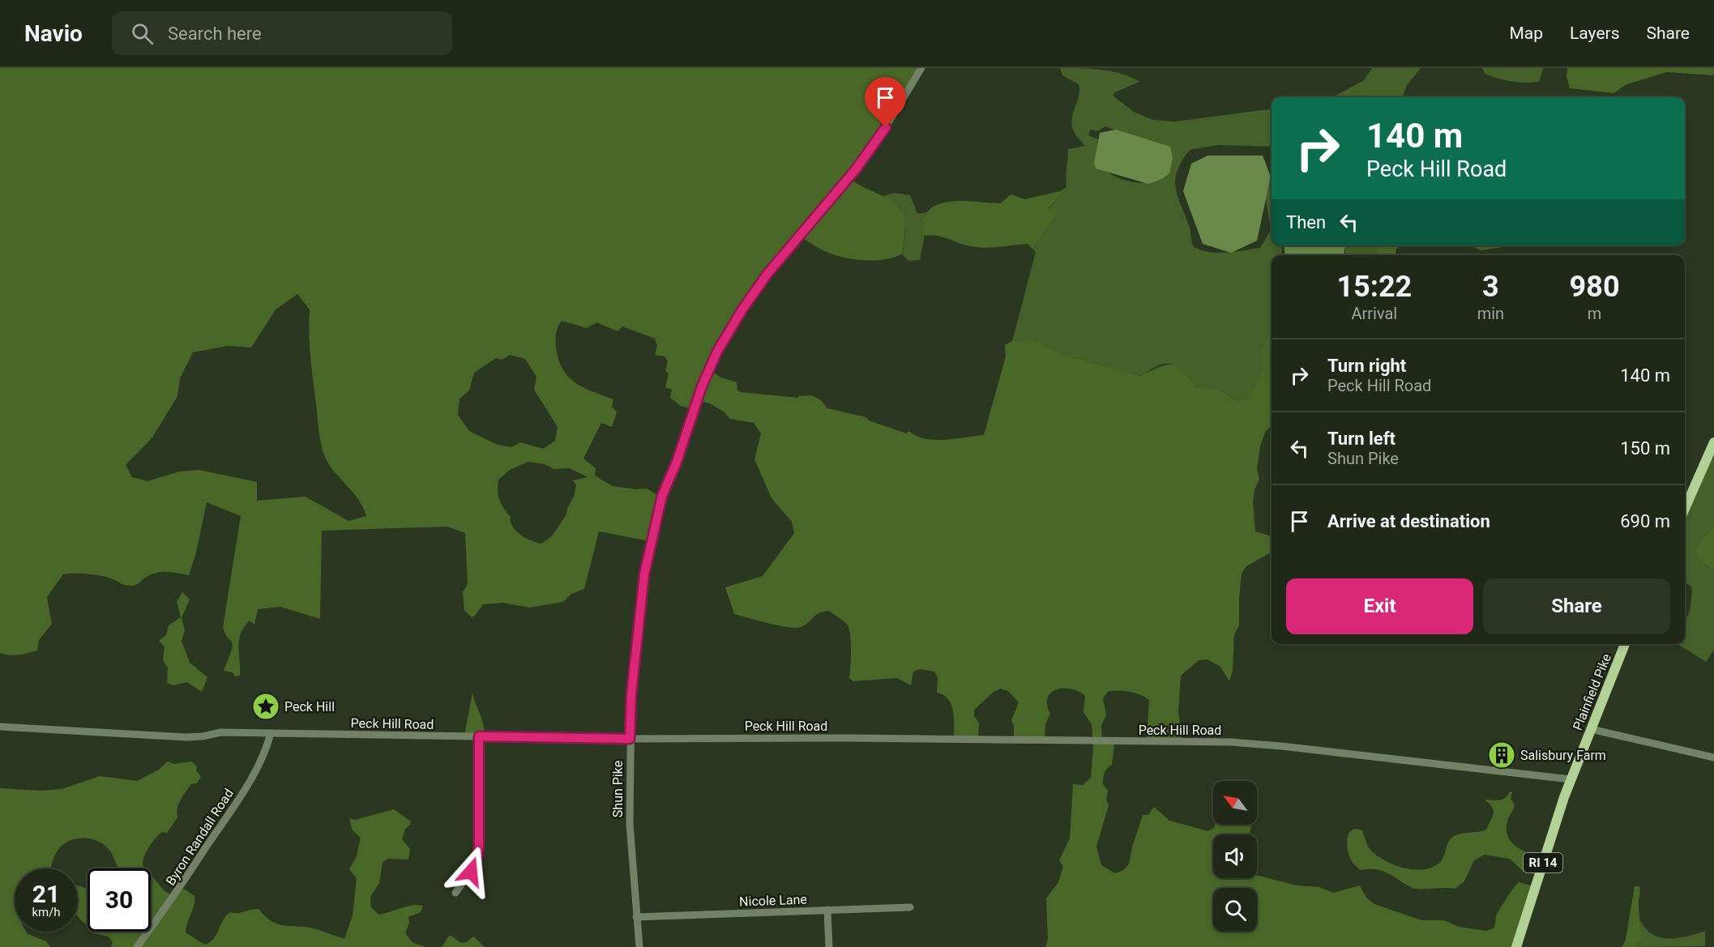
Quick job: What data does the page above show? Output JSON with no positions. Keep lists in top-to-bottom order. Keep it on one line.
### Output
{"streets":{"main road":["Plainfield Pike","RI 14"],"street":["Peck Hill Road","Shun Pike","Byron Randall Road","Nicole Lane"]},"crossings":[["Plainfield Pike","Peck Hill Road"],["Peck Hill Road","Shun Pike"],["Peck Hill Road","Byron Randall Road"],["Shun Pike","Nicole Lane"]],"places":{"place":["Peck Hill"],"building":["Salisbury Farm"]},"north":"top left","page":{"header":"Navio","search":"Search here","nav":["Map","Layers","Share"],"turn":["140 m","Peck Hill Road"],"then":"Then","eta":["15:22","Arrival","3","min","980","m"],"list":[{"name":"Turn right","note":"Peck Hill Road","value":"140 m"},{"name":"Turn left","note":"Shun Pike","value":"150 m"},{"name":"Arrive at destination","value":"690 m"}],"buttons":["Exit","Share"],"speed":"21 km/h","limit":"30"}}
